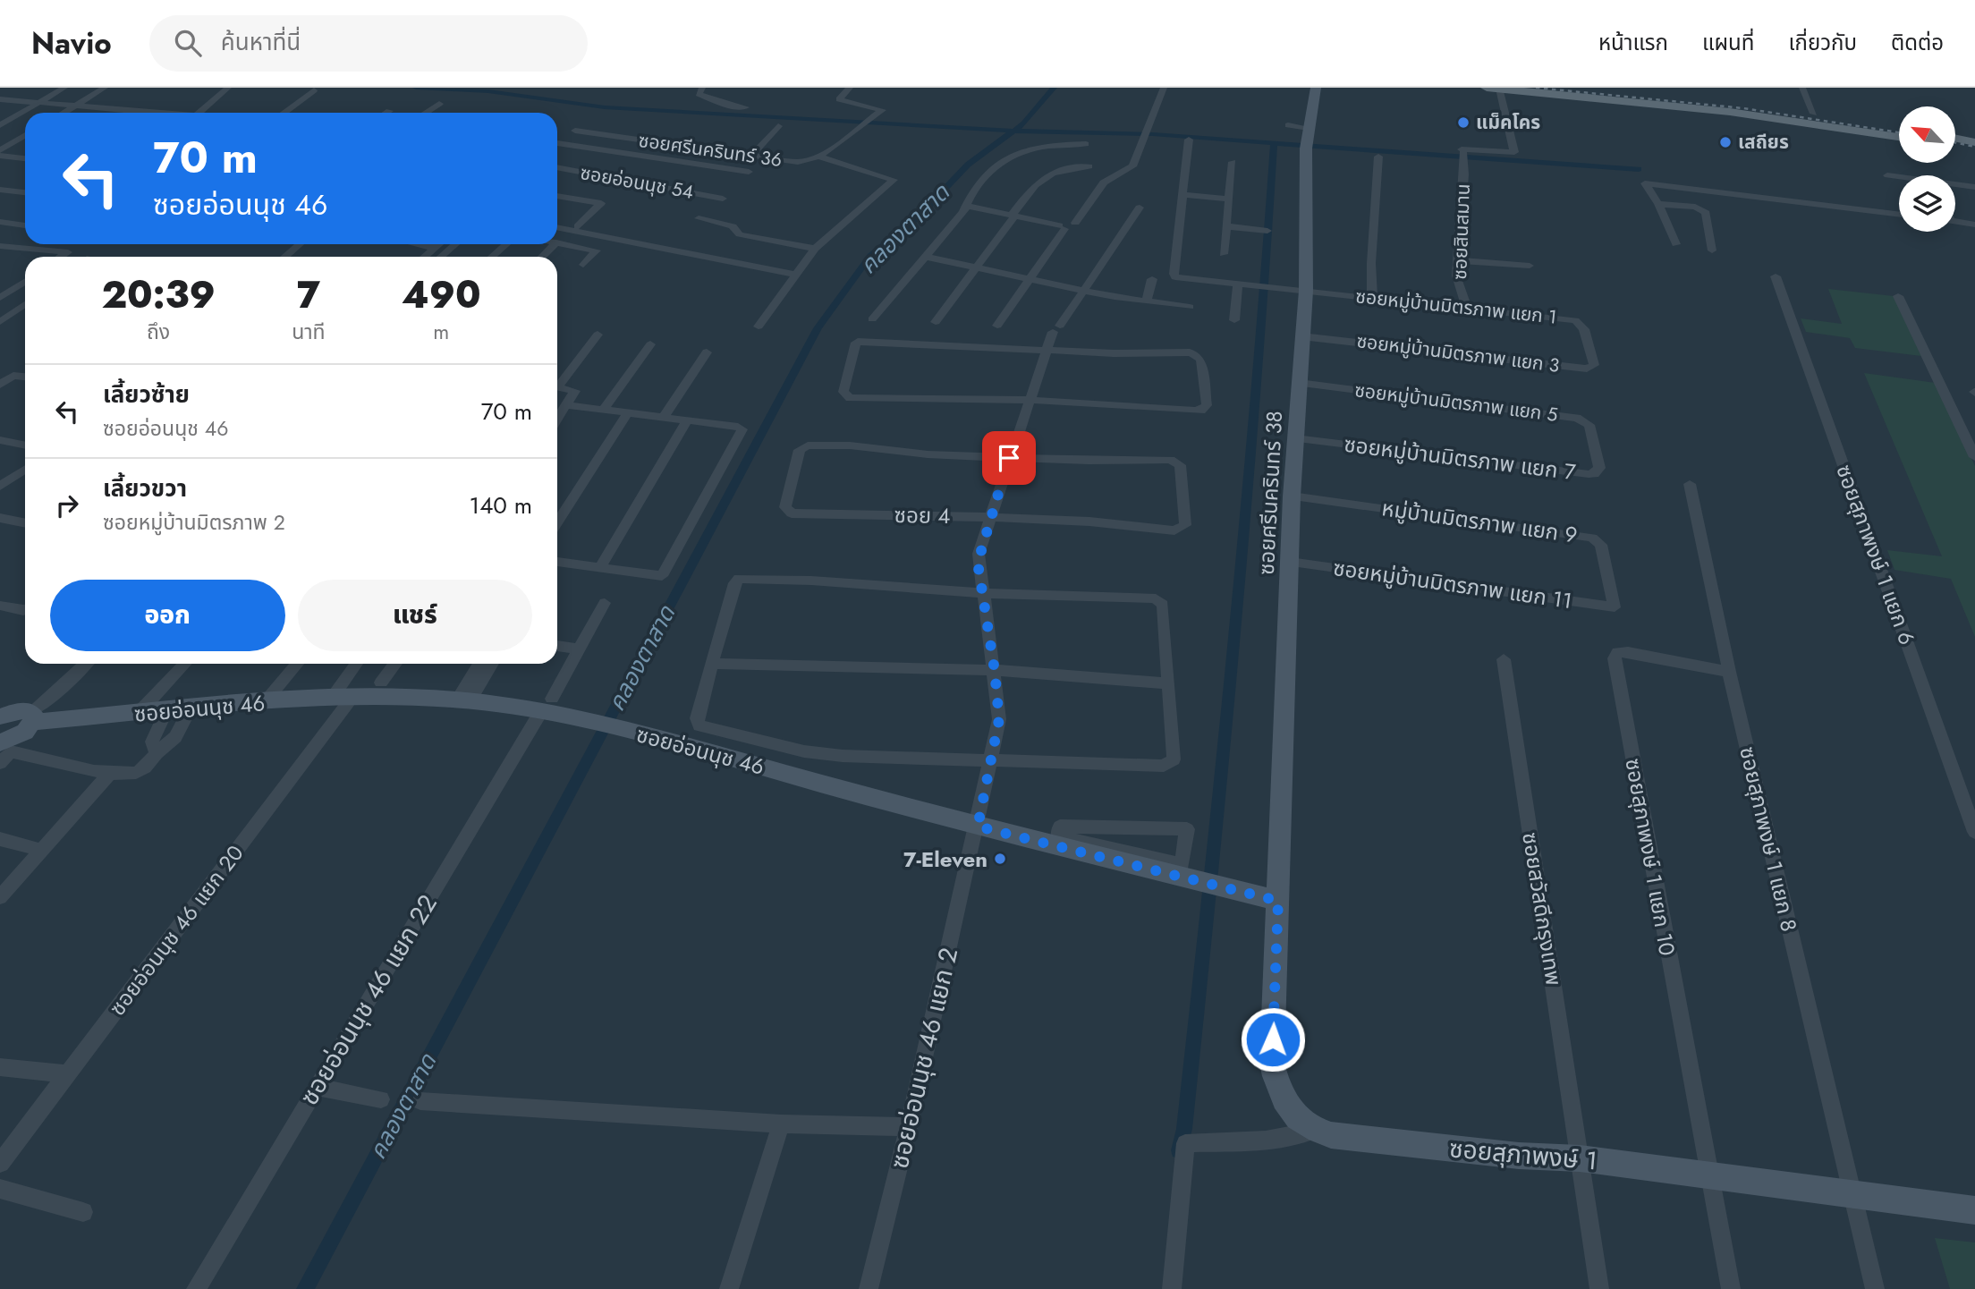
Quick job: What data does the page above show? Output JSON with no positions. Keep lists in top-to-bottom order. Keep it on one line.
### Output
{"streets":{"street":["ซอยศรีนครินทร์ 36","ซอยอ่อนนุช 54","ซอยสินสมาน","ซอยหมู่บ้านมิตรภาพ แยก 1","ซอยหมู่บ้านมิตรภาพ แยก 3","ซอยหมู่บ้านมิตรภาพ แยก 5","ซอยหมู่บ้านมิตรภาพ แยก 7","ซอยศรีนครินทร์ 38","ซอย 4","หมู่บ้านมิตรภาพ แยก 9","ซอยสุภาพงษ์ 1 แยก 6","ซอยหมู่บ้านมิตรภาพ แยก 11","ซอยอ่อนนุช 46","ซอยสุภาพงษ์ 1 แยก 8","ซอยสุภาพงษ์ 1 แยก 10","ซอยสวัสดีกรุงเทพ","ซอยอ่อนนุช 46 แยก 20","ซอยอ่อนนุช 46 แยก 22","ซอยอ่อนนุช 46 แยก 2","ซอยสุภาพงษ์ 1"]},"crossings":[["ซอยสินสมาน","ซอยหมู่บ้านมิตรภาพ แยก 1"],["ซอยหมู่บ้านมิตรภาพ แยก 1","ซอยหมู่บ้านมิตรภาพ แยก 3"],["ซอยหมู่บ้านมิตรภาพ แยก 1","ซอยศรีนครินทร์ 38"],["ซอยหมู่บ้านมิตรภาพ แยก 3","ซอยศรีนครินทร์ 38"],["ซอยหมู่บ้านมิตรภาพ แยก 5","ซอยหมู่บ้านมิตรภาพ แยก 7"],["ซอยหมู่บ้านมิตรภาพ แยก 5","ซอยศรีนครินทร์ 38"],["ซอยหมู่บ้านมิตรภาพ แยก 7","ซอยศรีนครินทร์ 38"],["ซอยศรีนครินทร์ 38","หมู่บ้านมิตรภาพ แยก 9"],["ซอยศรีนครินทร์ 38","ซอยหมู่บ้านมิตรภาพ แยก 11"],["ซอยศรีนครินทร์ 38","ซอยอ่อนนุช 46"],["ซอย 4","ซอยอ่อนนุช 46 แยก 2"],["หมู่บ้านมิตรภาพ แยก 9","ซอยหมู่บ้านมิตรภาพ แยก 11"],["ซอยอ่อนนุช 46","ซอยอ่อนนุช 46 แยก 20"],["ซอยอ่อนนุช 46","ซอยอ่อนนุช 46 แยก 22"],["ซอยอ่อนนุช 46","ซอยอ่อนนุช 46 แยก 2"],["ซอยสุภาพงษ์ 1 แยก 8","ซอยสุภาพงษ์ 1 แยก 10"],["ซอยสุภาพงษ์ 1 แยก 8","ซอยสุภาพงษ์ 1"],["ซอยสุภาพงษ์ 1 แยก 10","ซอยสุภาพงษ์ 1"],["ซอยสวัสดีกรุงเทพ","ซอยสุภาพงษ์ 1"]],"water":["คลองตาสาด"],"places":["แม็คโคร","เสถียร","7-Eleven"],"north":"top left","page":{"header":"Navio","search":"ค้นหาที่นี่","nav":["หน้าแรก","แผนที่","เกี่ยวกับ","ติดต่อ"],"turn":["70 m","ซอยอ่อนนุช 46"],"eta":["20:39","ถึง","7","นาที","490","m"],"list":[{"name":"เลี้ยวซ้าย","note":"ซอยอ่อนนุช 46","value":"70 m"},{"name":"เลี้ยวขวา","note":"ซอยหมู่บ้านมิตรภาพ 2","value":"140 m"}],"buttons":["ออก","แชร์"]}}
